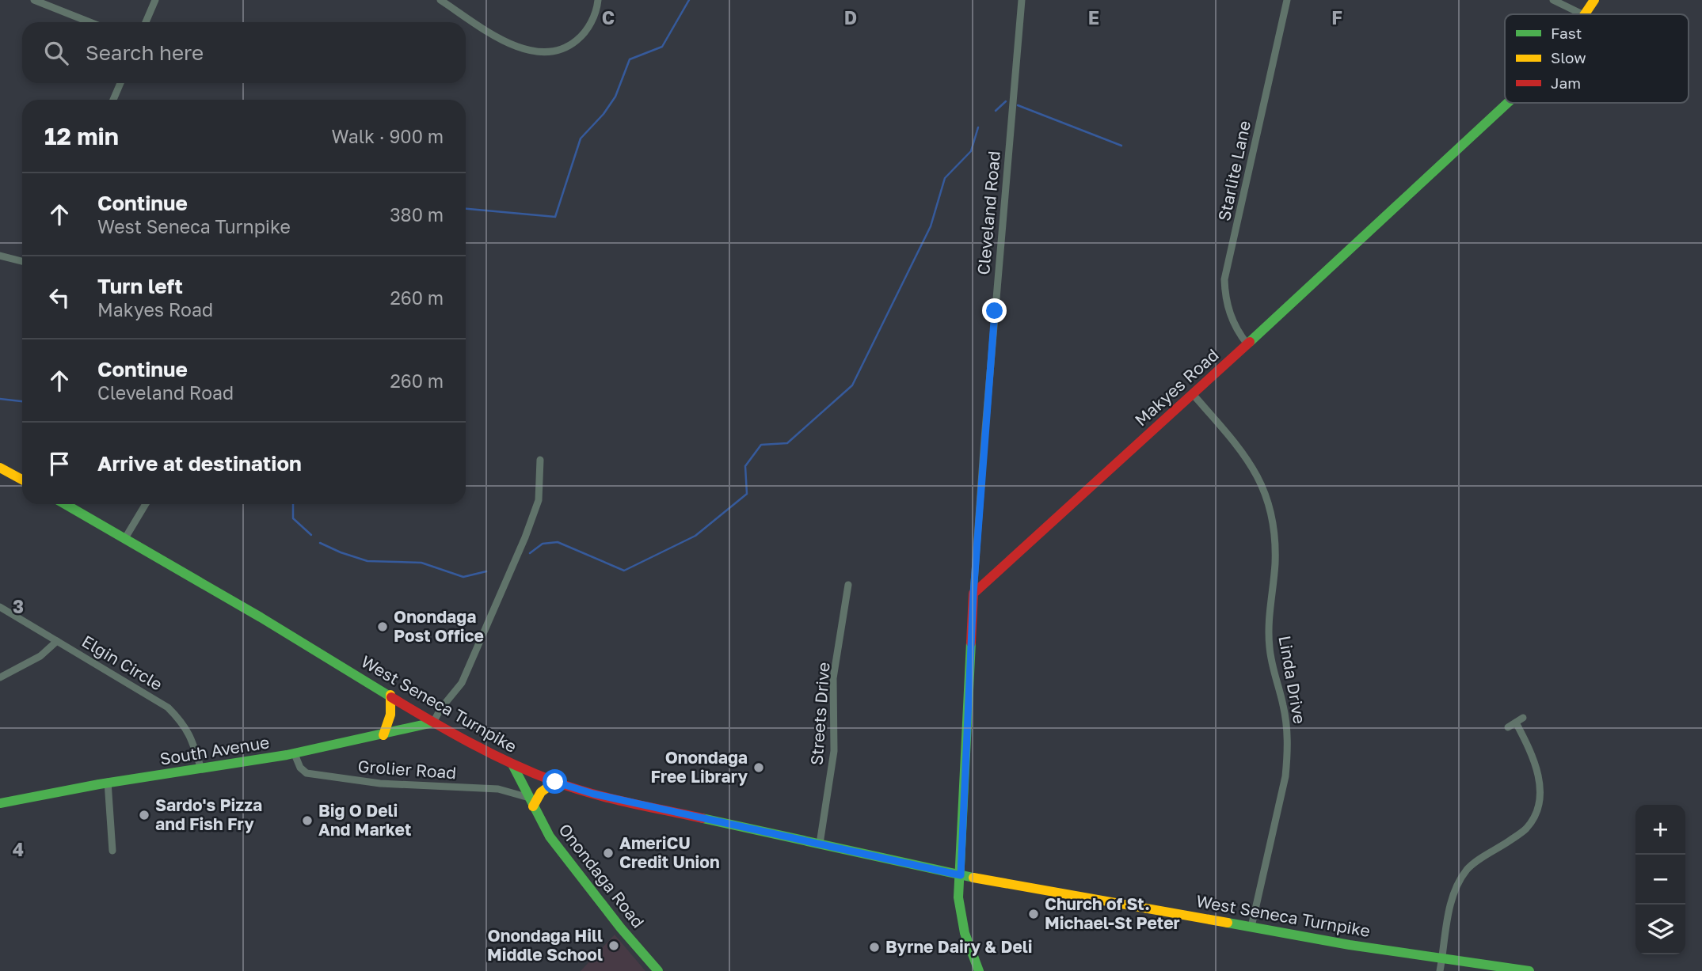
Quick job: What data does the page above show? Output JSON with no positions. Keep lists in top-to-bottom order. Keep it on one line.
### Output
{"streets":{"main road":["Makyes Road","West Seneca Turnpike","South Avenue","Onondaga Road"],"street":["Starlite Lane","Cleveland Road","Elgin Circle","Linda Drive","Streets Drive","Grolier Road"]},"crossings":[["Starlite Lane","Makyes Road"],["Cleveland Road","Makyes Road"],["Makyes Road","Linda Drive"],["Elgin Circle","South Avenue"],["Linda Drive","West Seneca Turnpike"],["West Seneca Turnpike","Streets Drive"],["West Seneca Turnpike","South Avenue"],["West Seneca Turnpike","Onondaga Road"],["South Avenue","Grolier Road"],["Grolier Road","Onondaga Road"]],"places":["Onondaga Post Office","Onondaga Free Library","Sardo's Pizza and Fish Fry","Big O Deli And Market","AmeriCU Credit Union","Church of St. Michael-St Peter","Onondaga Hill Middle School","Byrne Dairy & Deli"],"legend":["Fast","Slow","Jam"],"page":{"search":"Search here","heading":["12 min","Walk · 900 m"],"list":[["Continue","West Seneca Turnpike","380 m"],["Turn left","Makyes Road","260 m"],["Continue","Cleveland Road","260 m"],"Arrive at destination"],"map_buttons":["+","−"]},"grid":{"columns":["C","D","E","F"],"rows":["3","4"]}}
